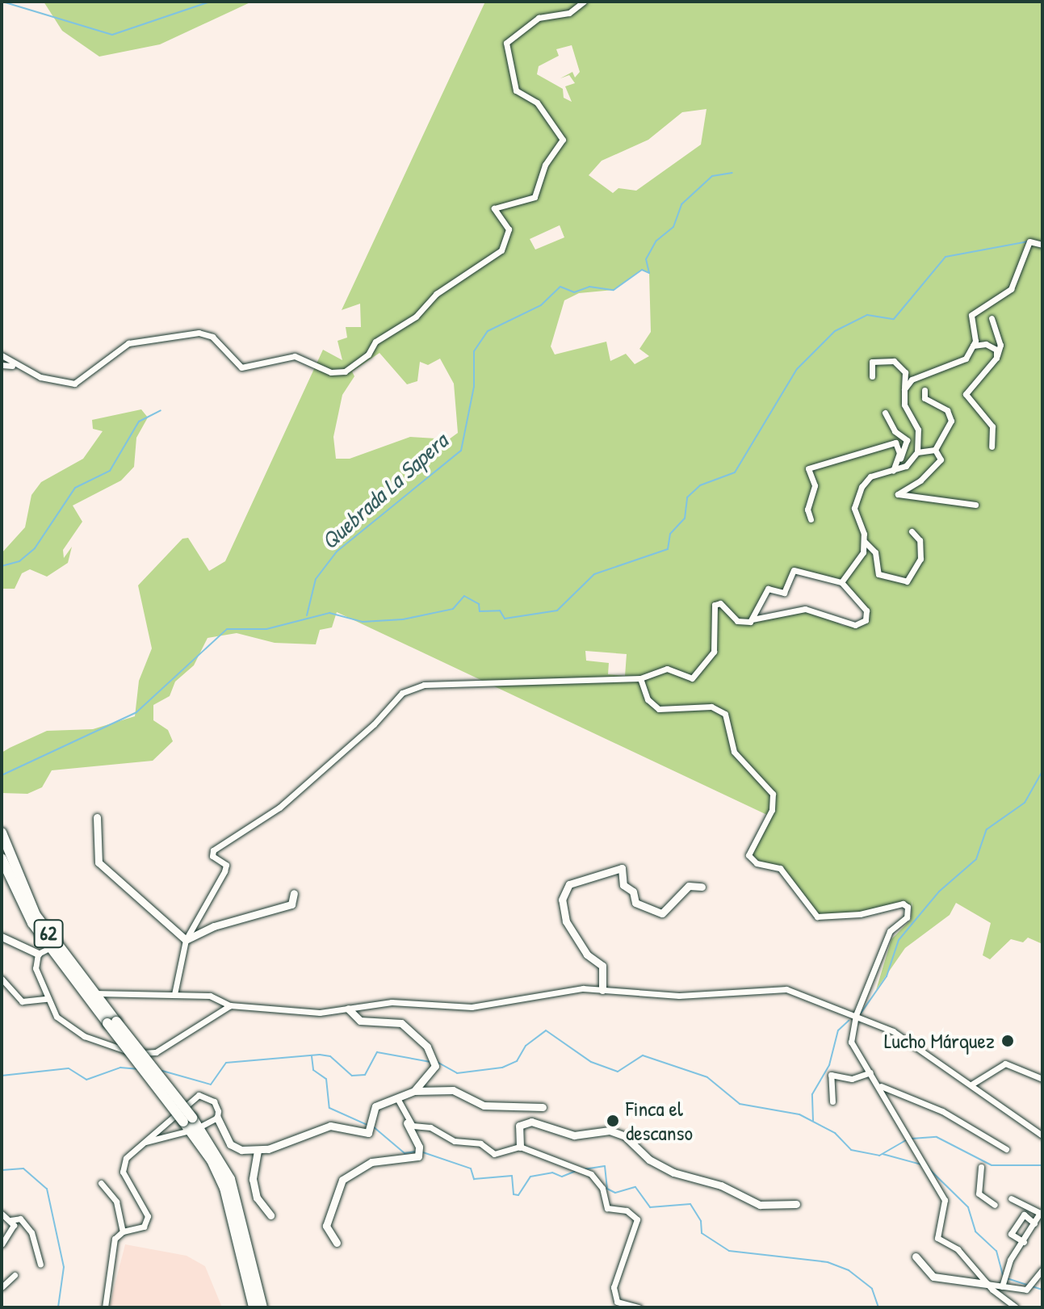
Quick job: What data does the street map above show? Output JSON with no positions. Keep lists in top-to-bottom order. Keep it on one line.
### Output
{"streets":{"highway":["62"]},"water":["Quebrada La Sapera"],"places":["Lucho Márquez","Finca el descanso"]}
